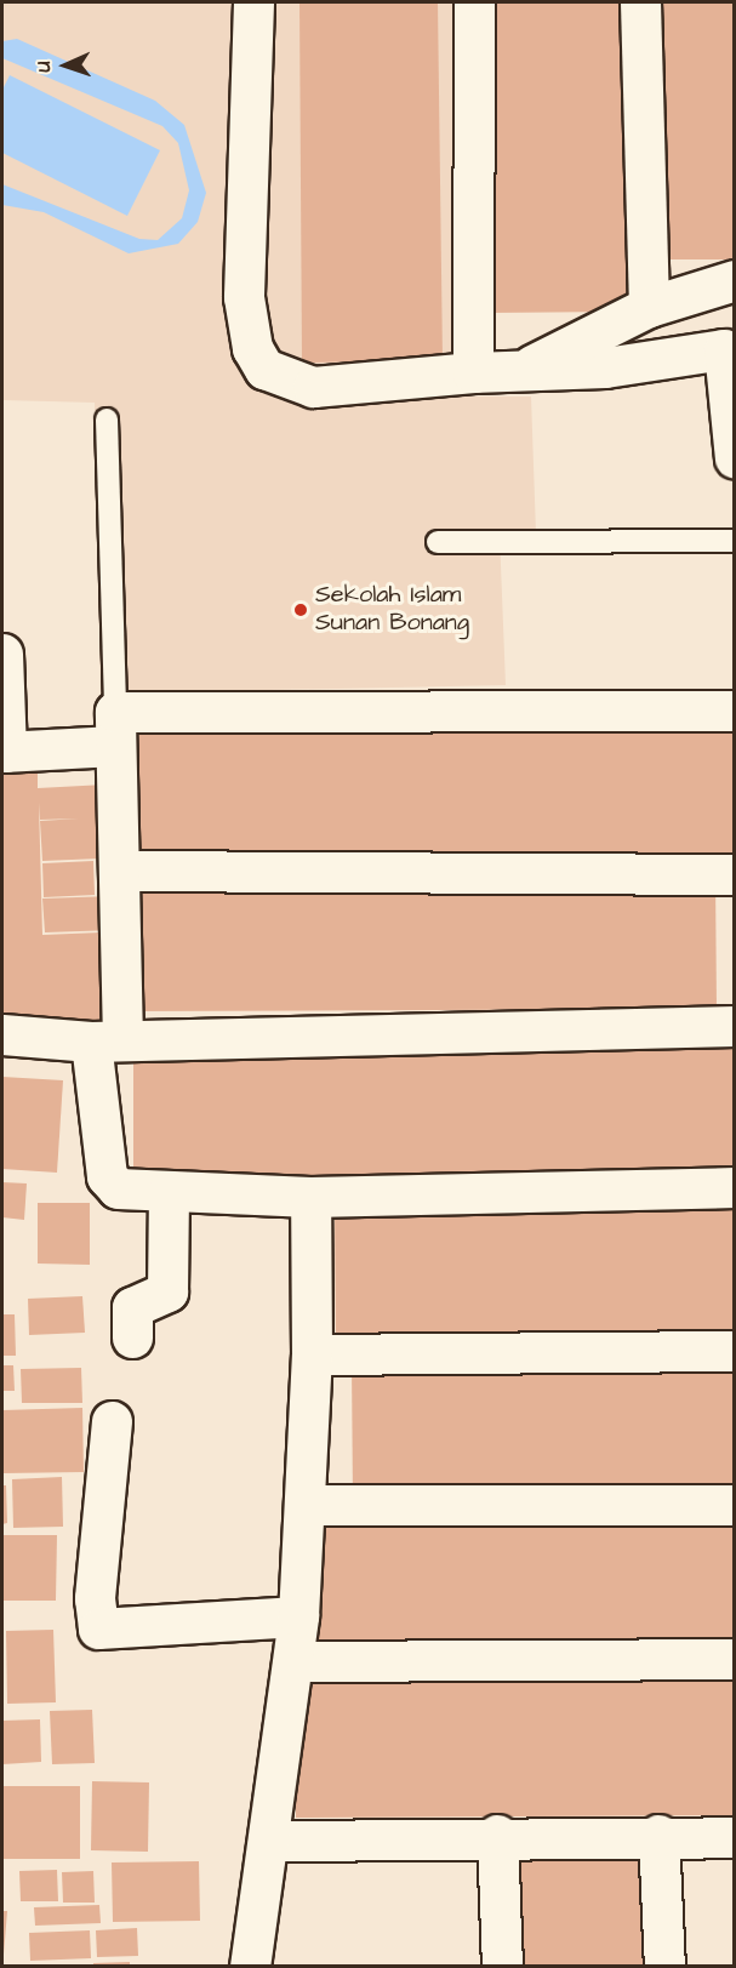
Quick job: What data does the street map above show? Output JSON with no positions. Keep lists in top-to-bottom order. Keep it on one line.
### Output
{"places":["Sekolah Islam Sunan Bonang"],"north":"left"}
